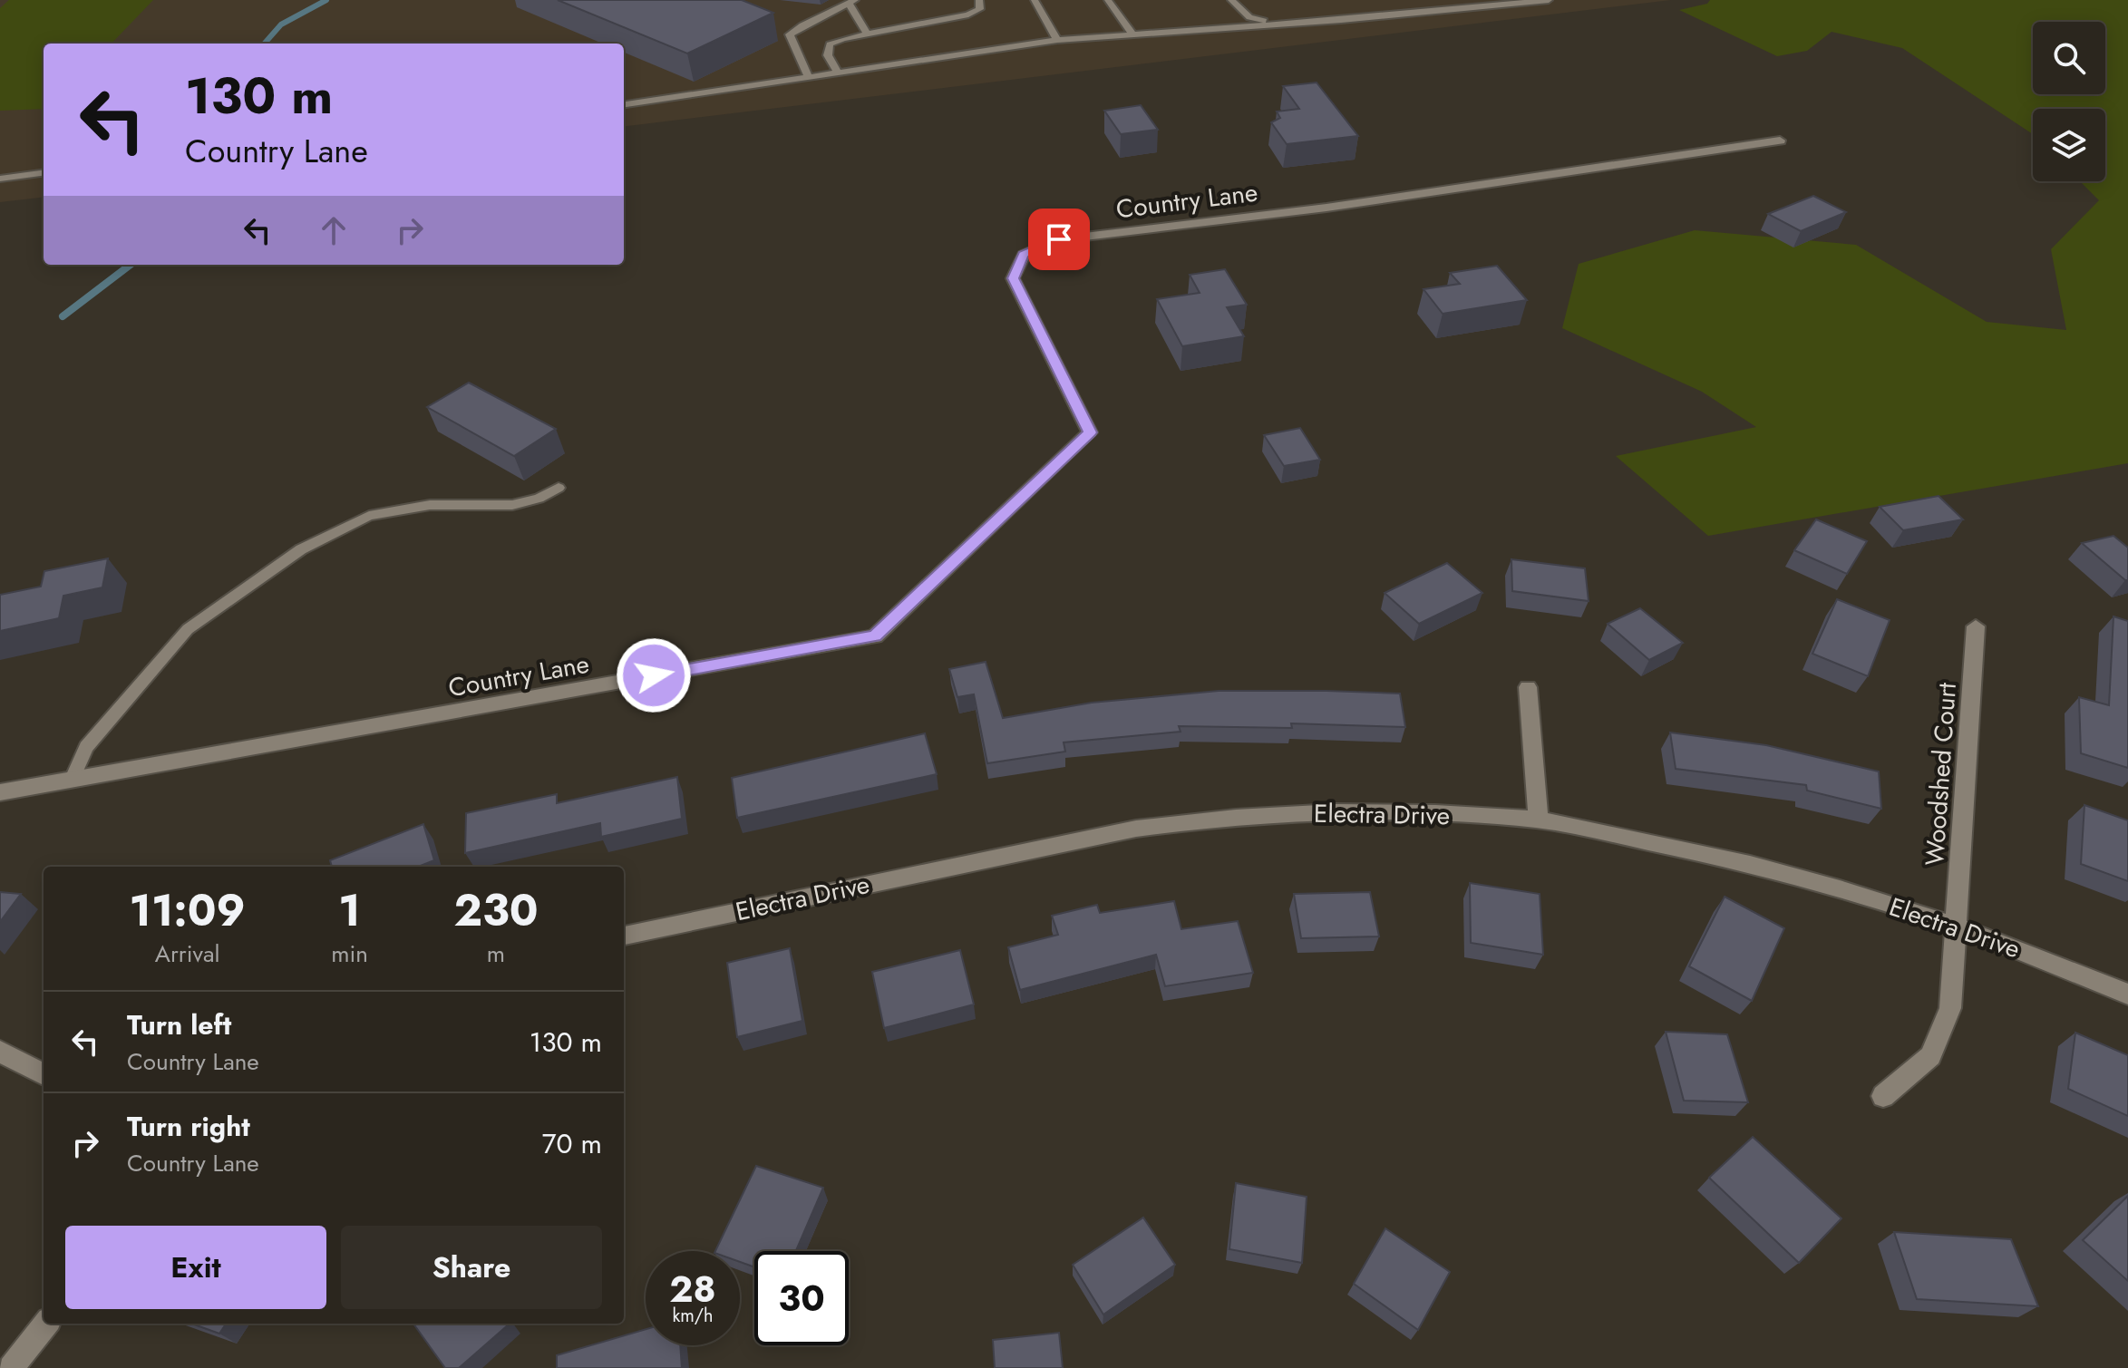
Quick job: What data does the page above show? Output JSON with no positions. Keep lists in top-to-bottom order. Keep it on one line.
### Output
{"streets":{"street":["Country Lane","Woodshed Court","Electra Drive"]},"crossings":[["Woodshed Court","Electra Drive"]],"page":{"turn":["130 m","Country Lane"],"eta":["11:09","Arrival","1","min","230","m"],"list":[{"name":"Turn left","note":"Country Lane","value":"130 m"},{"name":"Turn right","note":"Country Lane","value":"70 m"}],"buttons":["Exit","Share"],"speed":"28 km/h","limit":"30"}}
